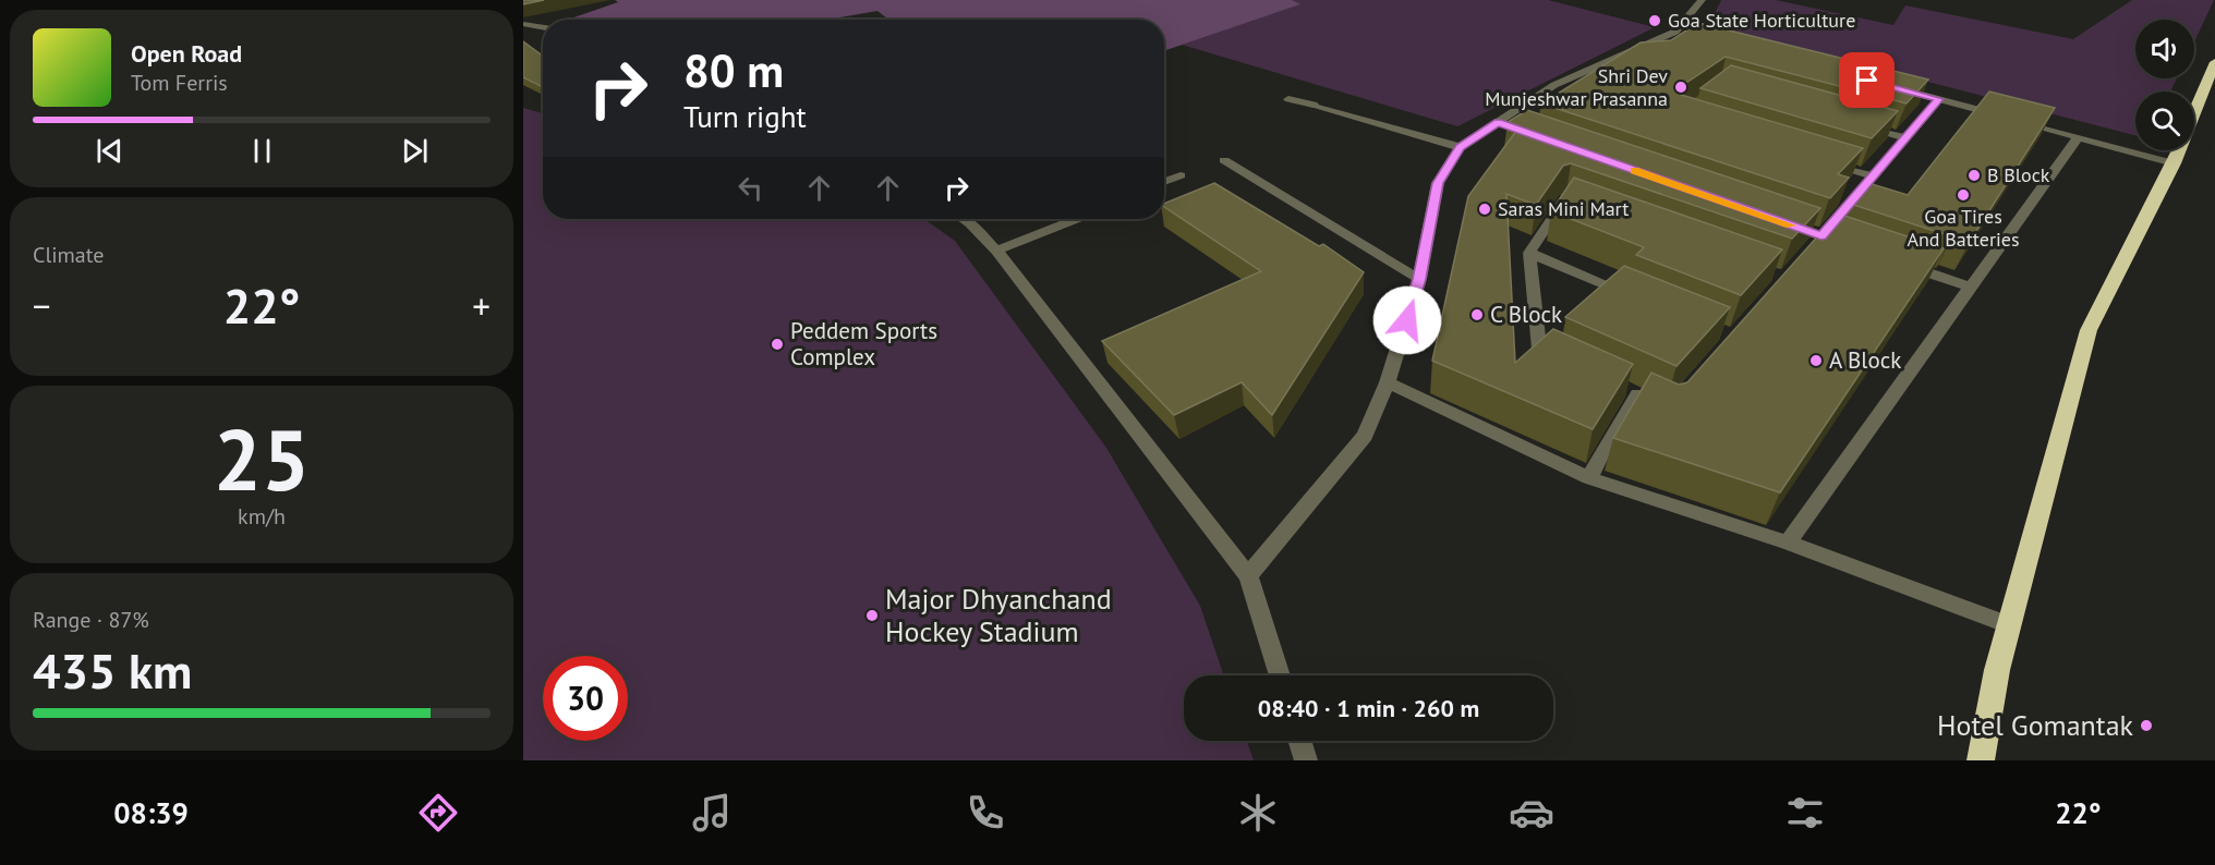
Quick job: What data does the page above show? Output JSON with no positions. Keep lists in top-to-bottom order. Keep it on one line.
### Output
{"places":["Goa State Horticulture","Shri Dev Munjeshwar Prasanna","B Block","Goa Tires And Batteries","Saras Mini Mart","C Block","Peddem Sports Complex","A Block","Major Dhyanchand Hockey Stadium","Hotel Gomantak"],"page":{"turn":["80 m","Turn right"],"song":["Open Road","Tom Ferris"],"tile":["Climate",["25","km/h"],["Range · 87%","435 km"]],"heat":["−","22°","+"],"limit":"30","trip":"08:40 · 1 min · 260 m","tabs":["08:39","22°"]}}
